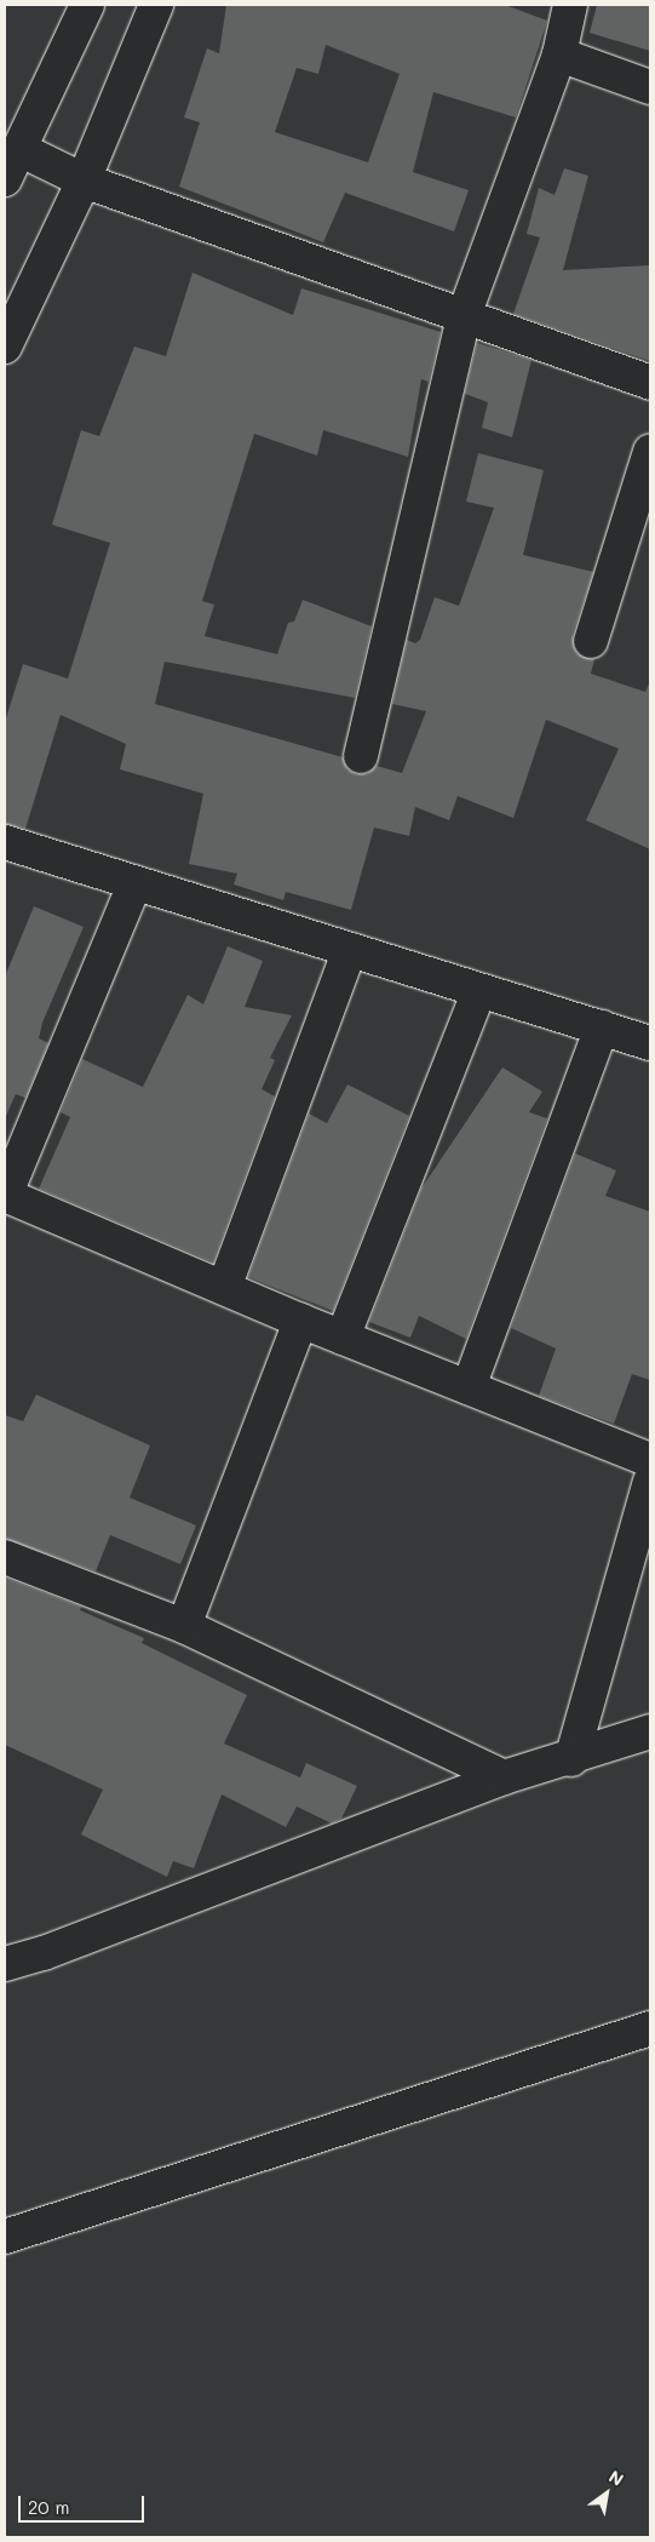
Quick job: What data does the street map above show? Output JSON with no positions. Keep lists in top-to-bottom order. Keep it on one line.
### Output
{"scale_bar":"20 m","north":"top right"}
